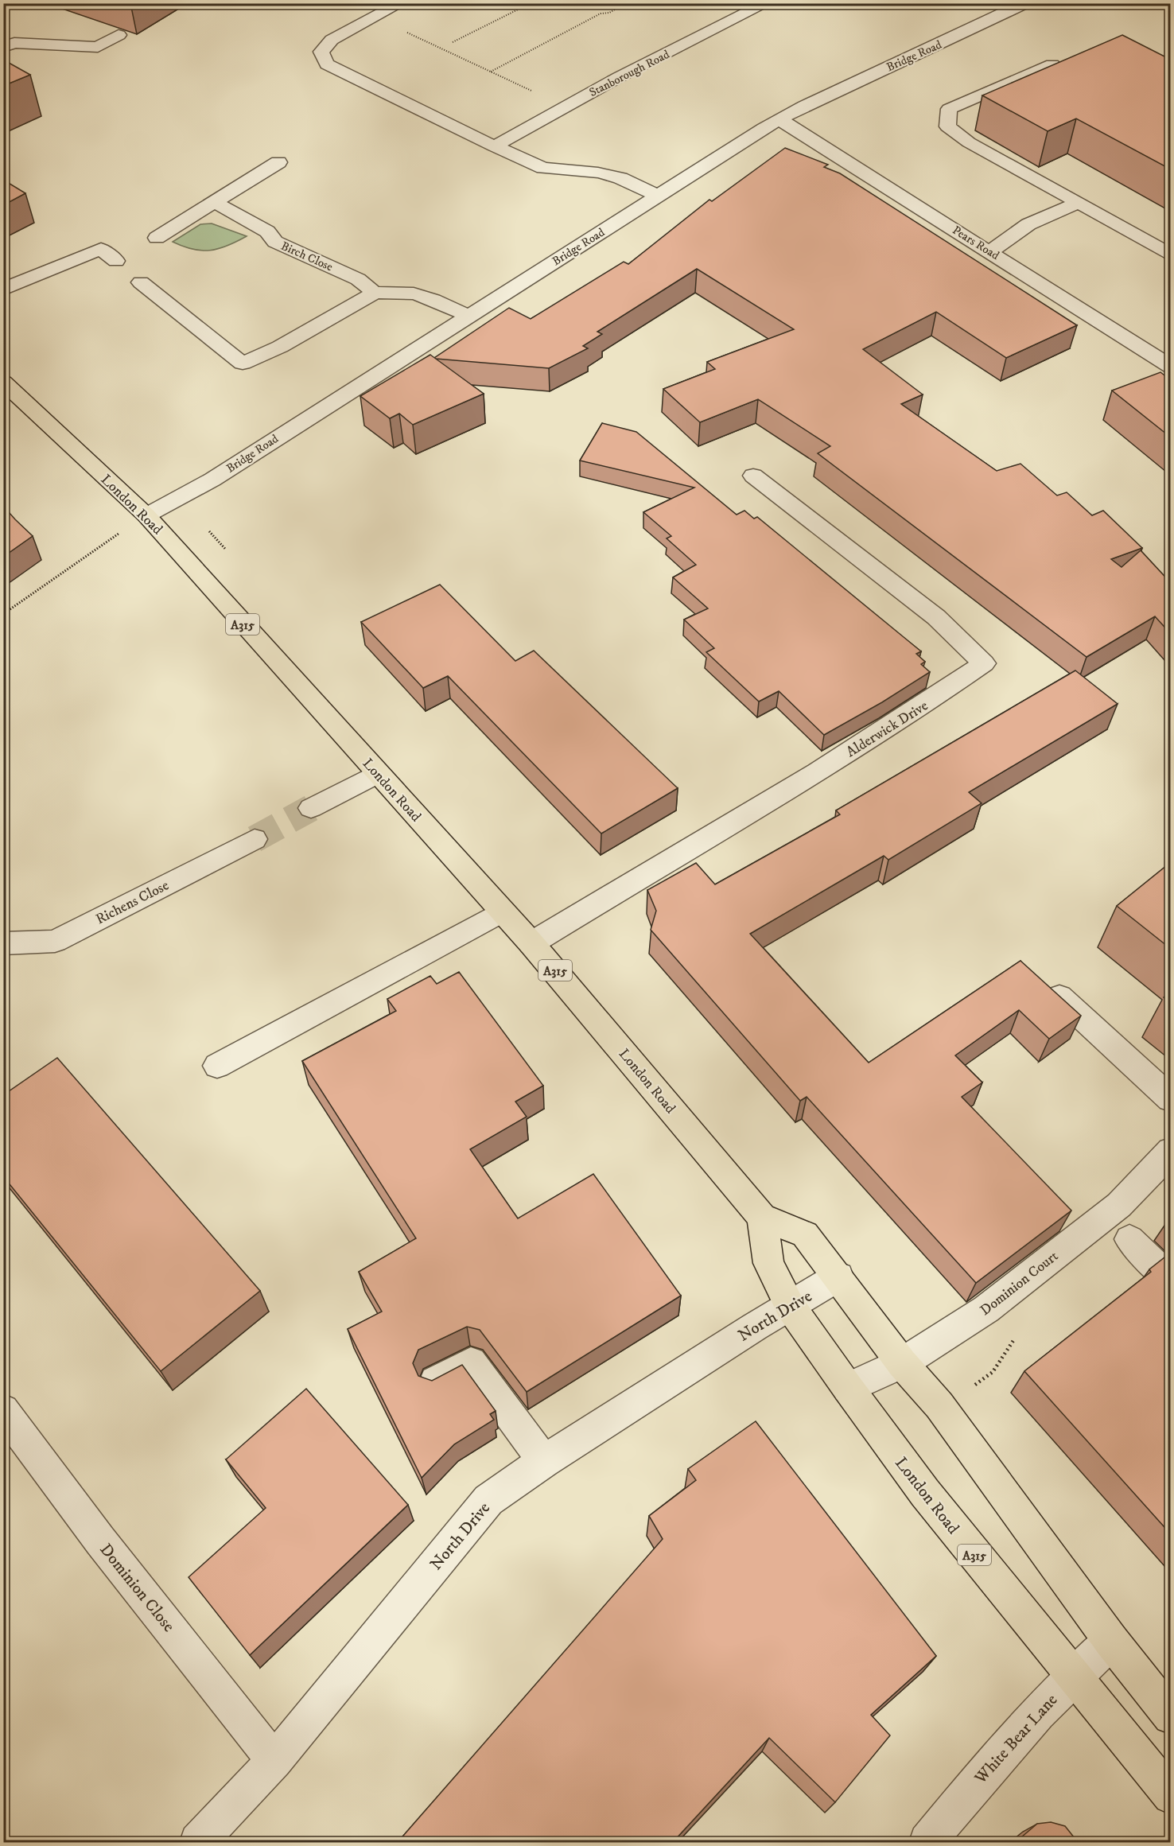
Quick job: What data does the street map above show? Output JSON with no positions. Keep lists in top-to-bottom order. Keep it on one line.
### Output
{"streets":{"main road":["London Road","A315"],"street":["Bridge Road","Stanborough Road","Pears Road","Birch Close","Alderwick Drive","Richens Close","Dominion Court","North Drive","Dominion Close","White Bear Lane"]},"crossings":[["Bridge Road","Pears Road"],["Bridge Road","London Road"],["London Road","Alderwick Drive"],["London Road","Dominion Court"],["London Road","North Drive"],["London Road","White Bear Lane"],["North Drive","Dominion Close"]]}
